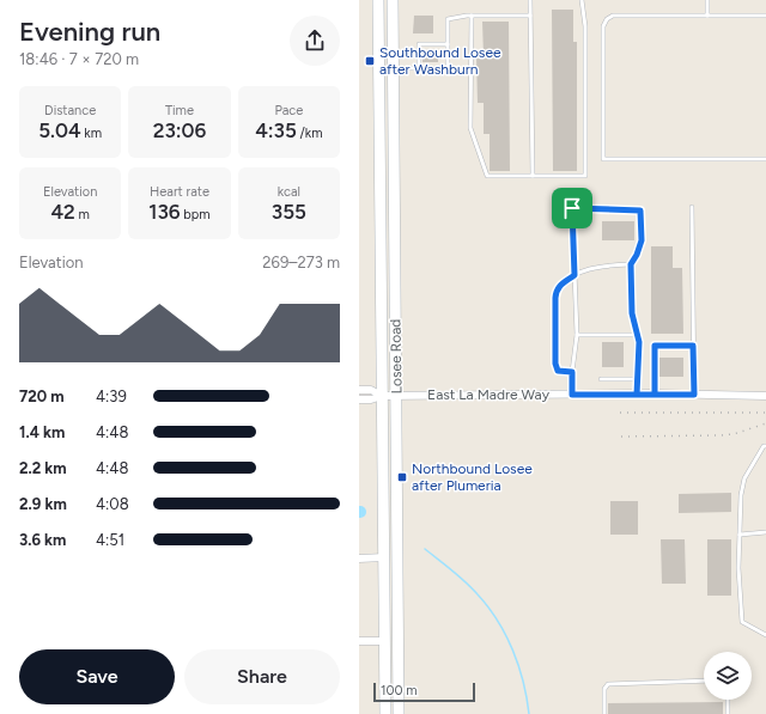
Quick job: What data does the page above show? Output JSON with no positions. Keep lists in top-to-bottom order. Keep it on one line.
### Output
{"streets":{"main road":["Losee Road"],"street":["East La Madre Way"]},"crossings":[["Losee Road","East La Madre Way"]],"places":{"transit":["Southbound Losee after Washburn","Northbound Losee after Plumeria"]},"scale_bar":"100 m","page":{"heading":["Evening run","18:46 · 7 × 720 m"],"stats":[["Distance","5.04 km"],["Time","23:06"],["Pace","4:35 /km"],["Elevation","42 m"],["Heart rate","136 bpm"],["kcal","355"]],"chart":["Elevation","269–273 m"],"list":[{"name":"720 m","note":"4:39"},{"name":"1.4 km","note":"4:48"},{"name":"2.2 km","note":"4:48"},{"name":"2.9 km","note":"4:08"},{"name":"3.6 km","note":"4:51"}],"buttons":["Save","Share"],"scale":"100 m"}}
